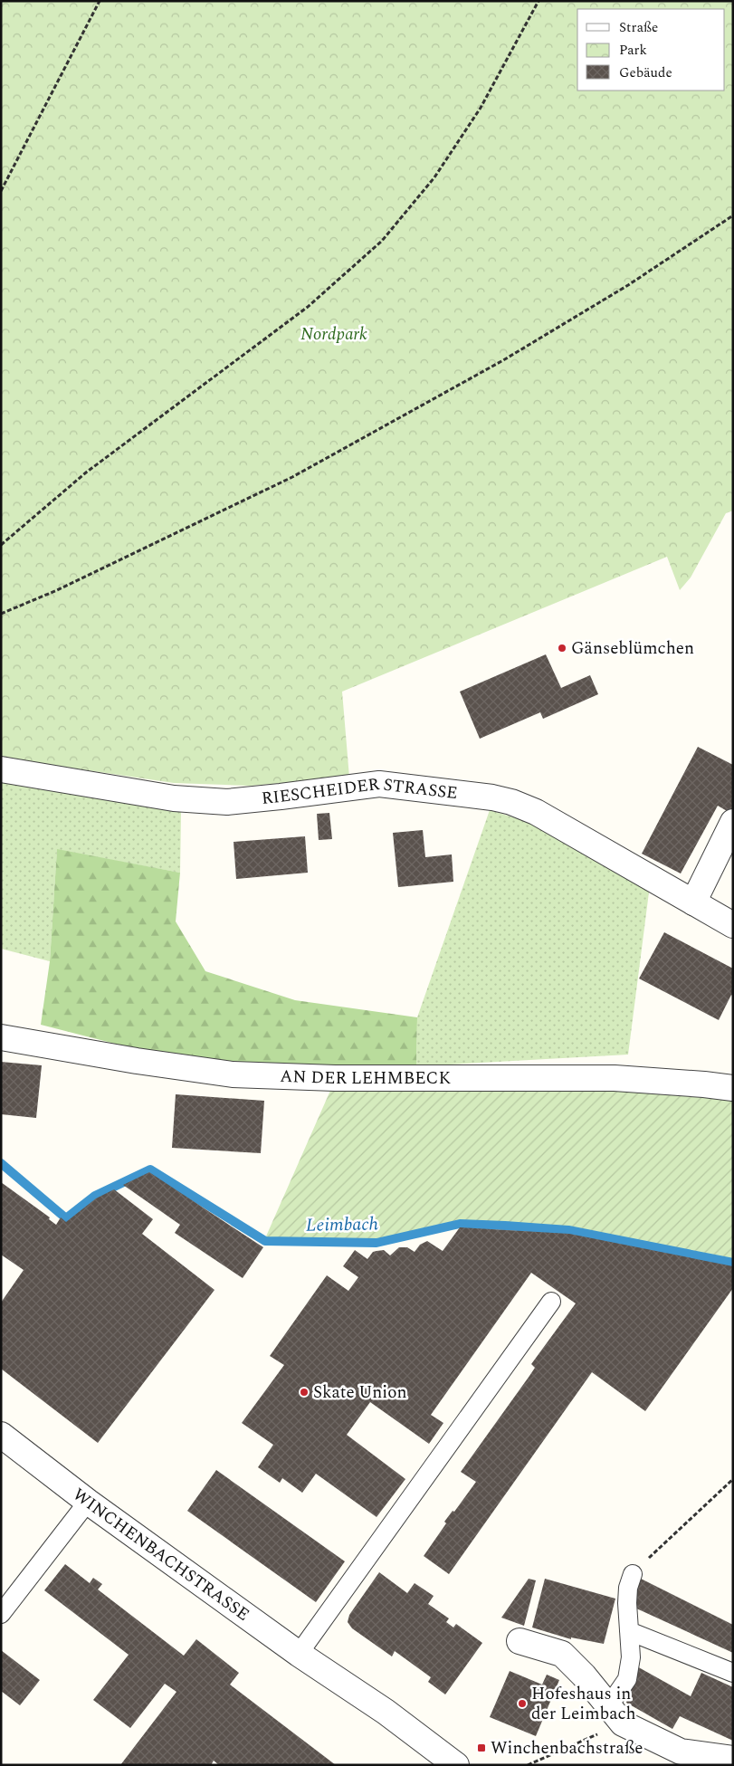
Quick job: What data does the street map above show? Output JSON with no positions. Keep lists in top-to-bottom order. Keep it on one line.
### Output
{"streets":{"street":["RIESCHEIDER STRASSE","AN DER LEHMBECK","WINCHENBACHSTRASSE"]},"water":["Leimbach"],"parks":["Nordpark"],"places":{"other":["Gänseblümchen","Skate Union","Hofeshaus in der Leimbach"],"transit":["Winchenbachstraße"]},"legend":["Straße","Park","Gebäude"]}
